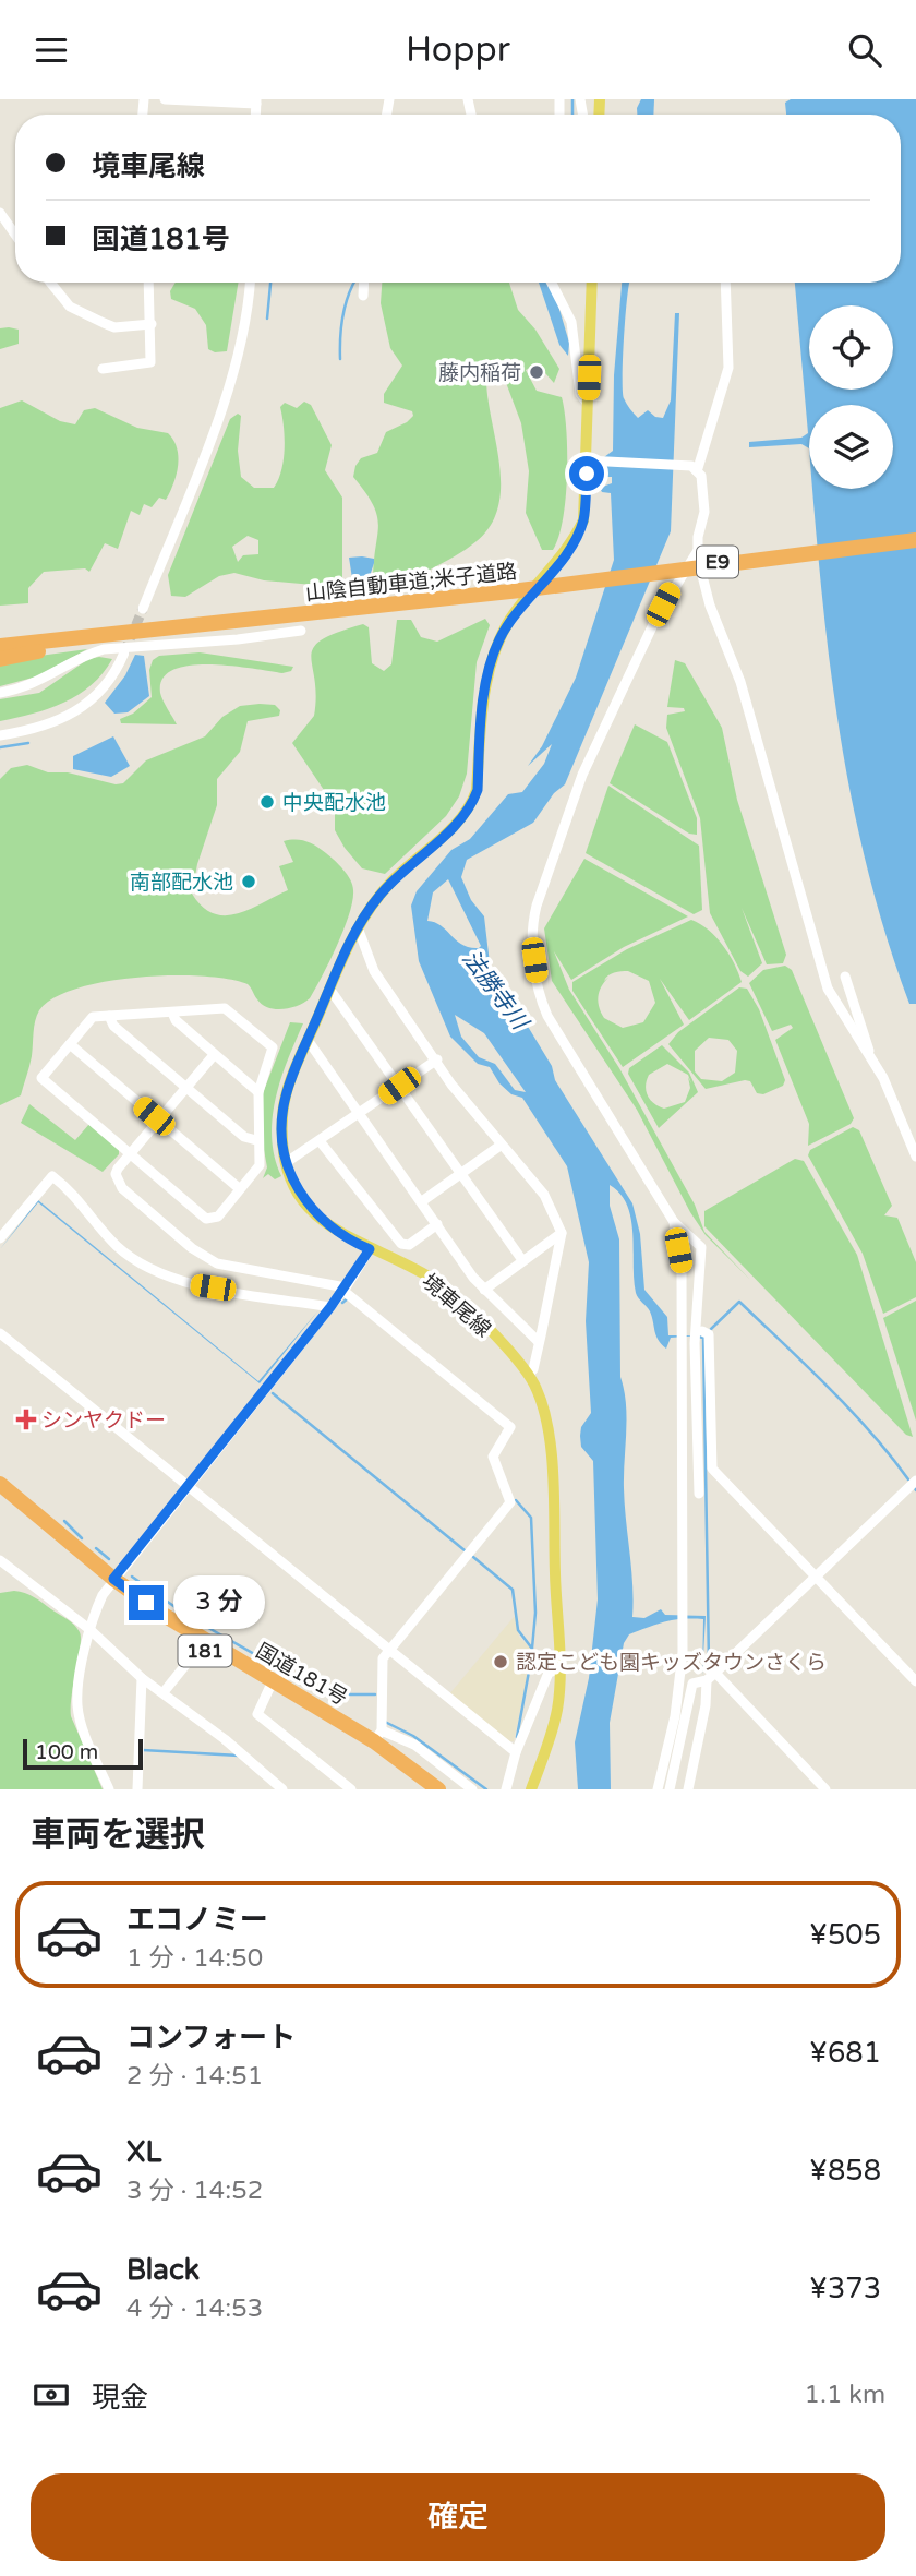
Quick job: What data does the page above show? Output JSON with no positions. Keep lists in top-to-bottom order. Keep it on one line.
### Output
{"streets":{"highway":["E9","山陰自動車道;米子道路","181","国道181号"],"main road":["境車尾線"]},"water":["法勝寺川"],"places":{"other":["藤内稲荷","中央配水池","南部配水池","認定こども園キッズタウンさくら"],"health":["シンヤクドー"]},"scale_bar":"100 m","page":{"header":"Hoppr","banner":["境車尾線","国道181号"],"bubble":"3 分","scale":"100 m","heading":"車両を選択","list":[{"name":"エコノミー","note":"1 分 · 14:50","value":"¥505"},{"name":"コンフォート","note":"2 分 · 14:51","value":"¥681"},{"name":"XL","note":"3 分 · 14:52","value":"¥858"},{"name":"Black","note":"4 分 · 14:53","value":"¥373"}],"pay":["現金","1.1 km"],"buttons":"確定"}}
